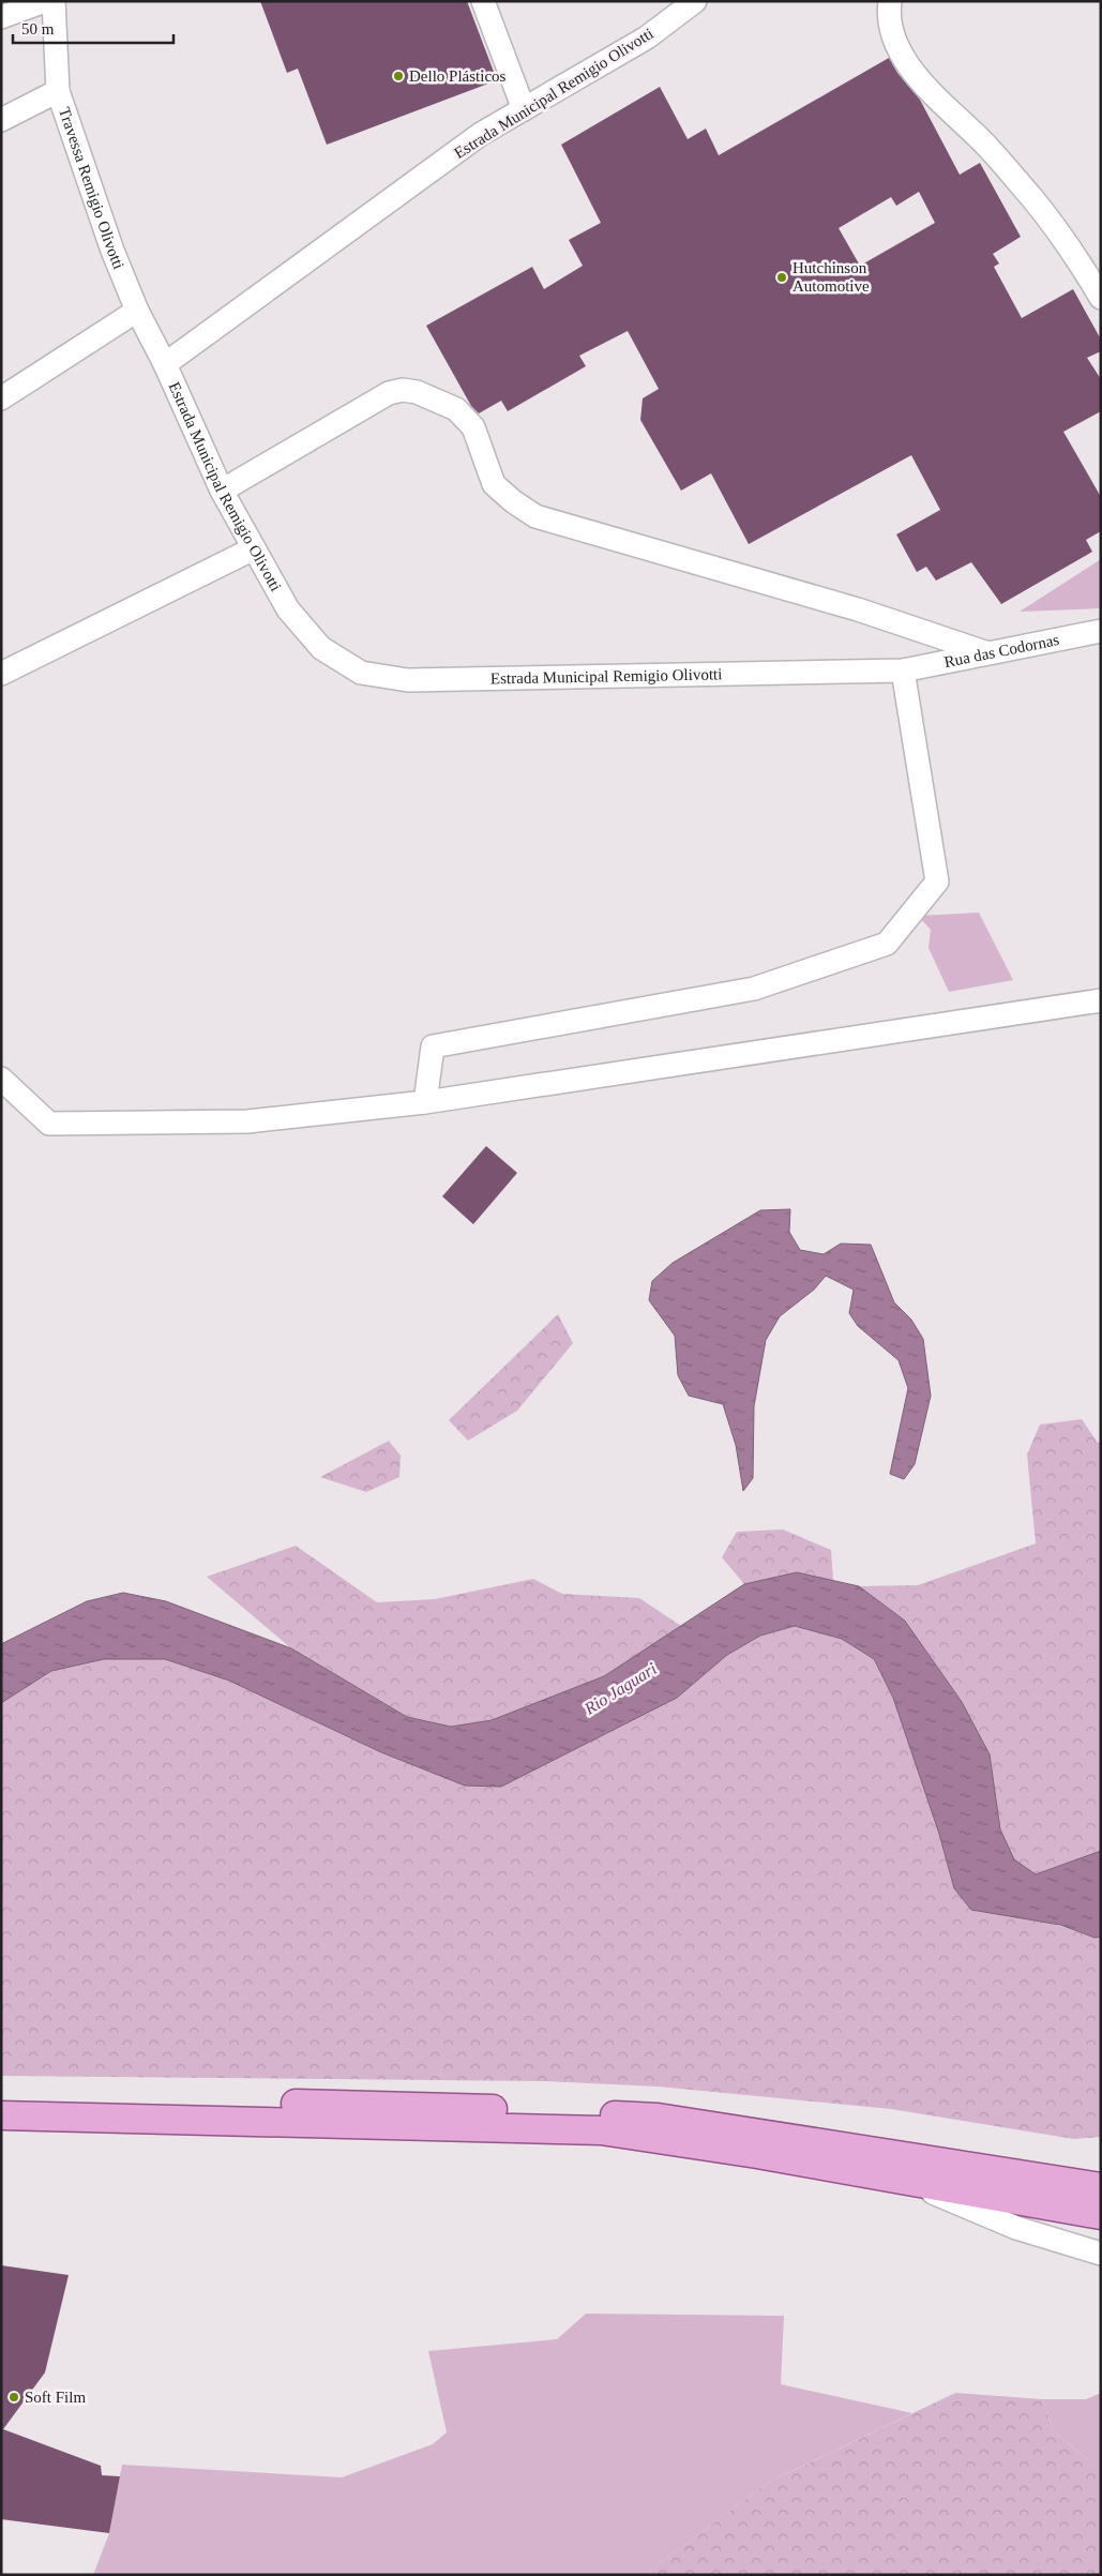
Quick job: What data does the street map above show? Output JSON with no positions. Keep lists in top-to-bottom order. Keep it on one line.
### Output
{"streets":{"street":["Estrada Municipal Remigio Olivotti","Travessa Remigio Olivotti","Rua das Codornas"]},"crossings":[["Estrada Municipal Remigio Olivotti","Travessa Remigio Olivotti"],["Estrada Municipal Remigio Olivotti","Rua das Codornas"]],"water":["Rio Jaguari"],"places":["Dello Plásticos","Hutchinson Automotive","Soft Film"],"scale_bar":"50 m"}
